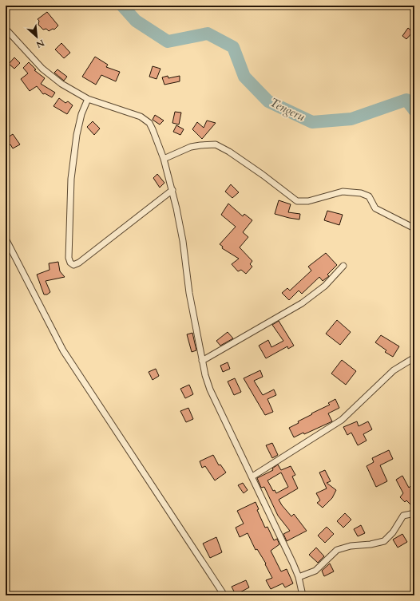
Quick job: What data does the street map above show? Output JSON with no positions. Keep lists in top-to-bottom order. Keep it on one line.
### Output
{"water":["Tengeru"],"north":"bottom right"}
